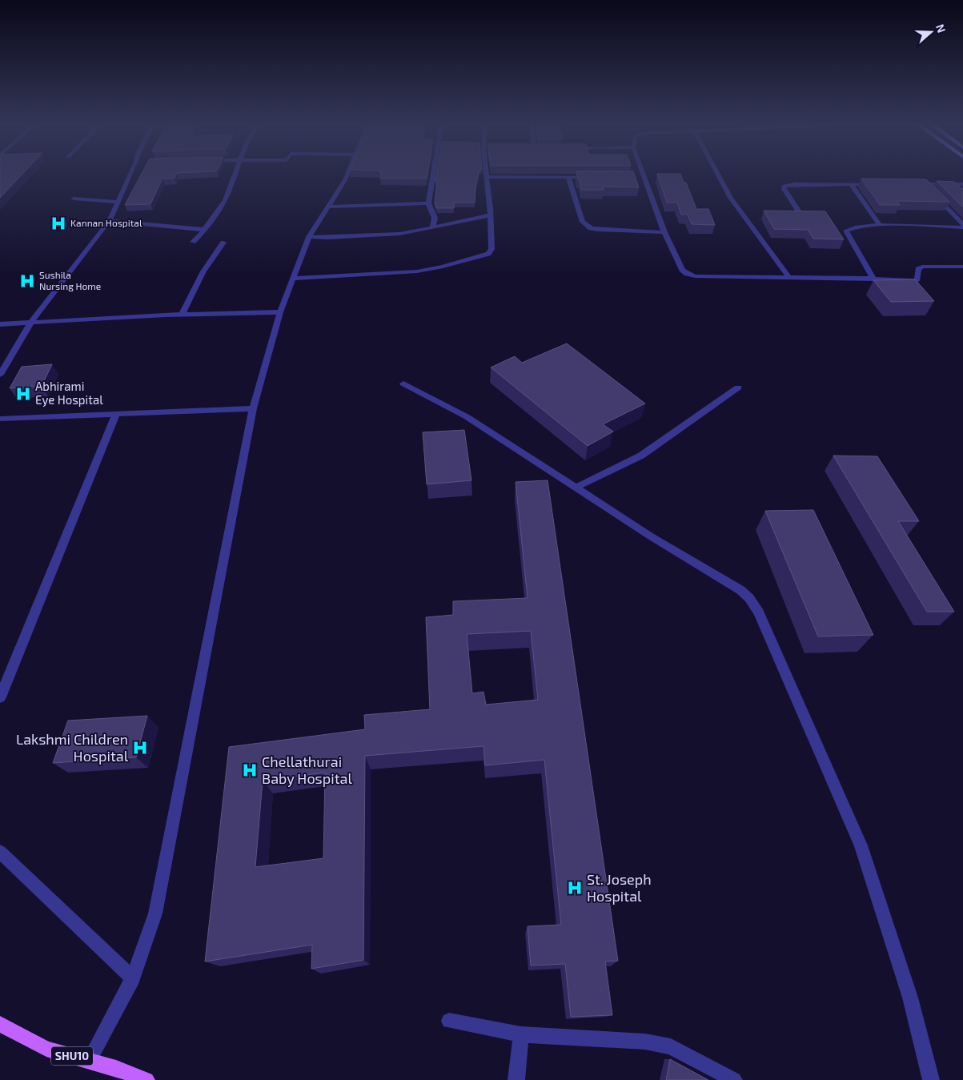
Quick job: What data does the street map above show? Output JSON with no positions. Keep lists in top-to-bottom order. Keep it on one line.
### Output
{"streets":{"main road":["SHU10"]},"places":{"hospital":["Kannan Hospital","Sushila Nursing Home","Abhirami Eye Hospital","Lakshmi Children Hospital","Chellathurai Baby Hospital","St. Joseph Hospital"]},"north":"right"}
